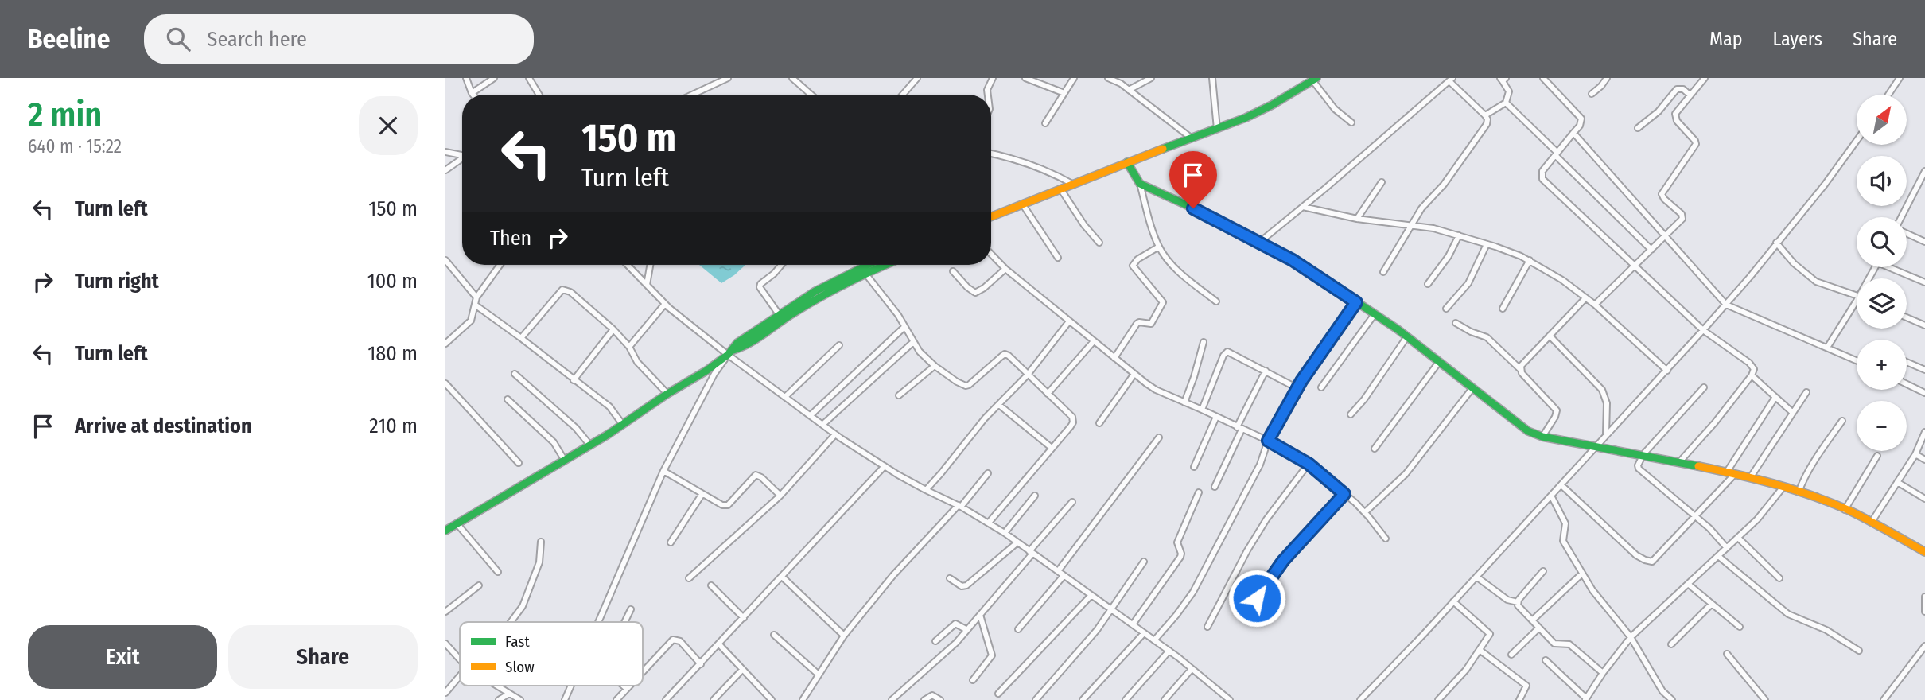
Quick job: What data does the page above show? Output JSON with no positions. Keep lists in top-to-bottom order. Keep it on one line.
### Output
{"legend":["Fast","Slow"],"north":"top right","page":{"header":"Beeline","search":"Search here","nav":["Map","Layers","Share"],"heading":["2 min","640 m · 15:22"],"map_buttons":["+","−"],"turn":["150 m","Turn left"],"list":[{"name":"Turn left","value":"150 m"},{"name":"Turn right","value":"100 m"},{"name":"Turn left","value":"180 m"},{"name":"Arrive at destination","value":"210 m"}],"then":"Then","buttons":["Exit","Share"]}}
